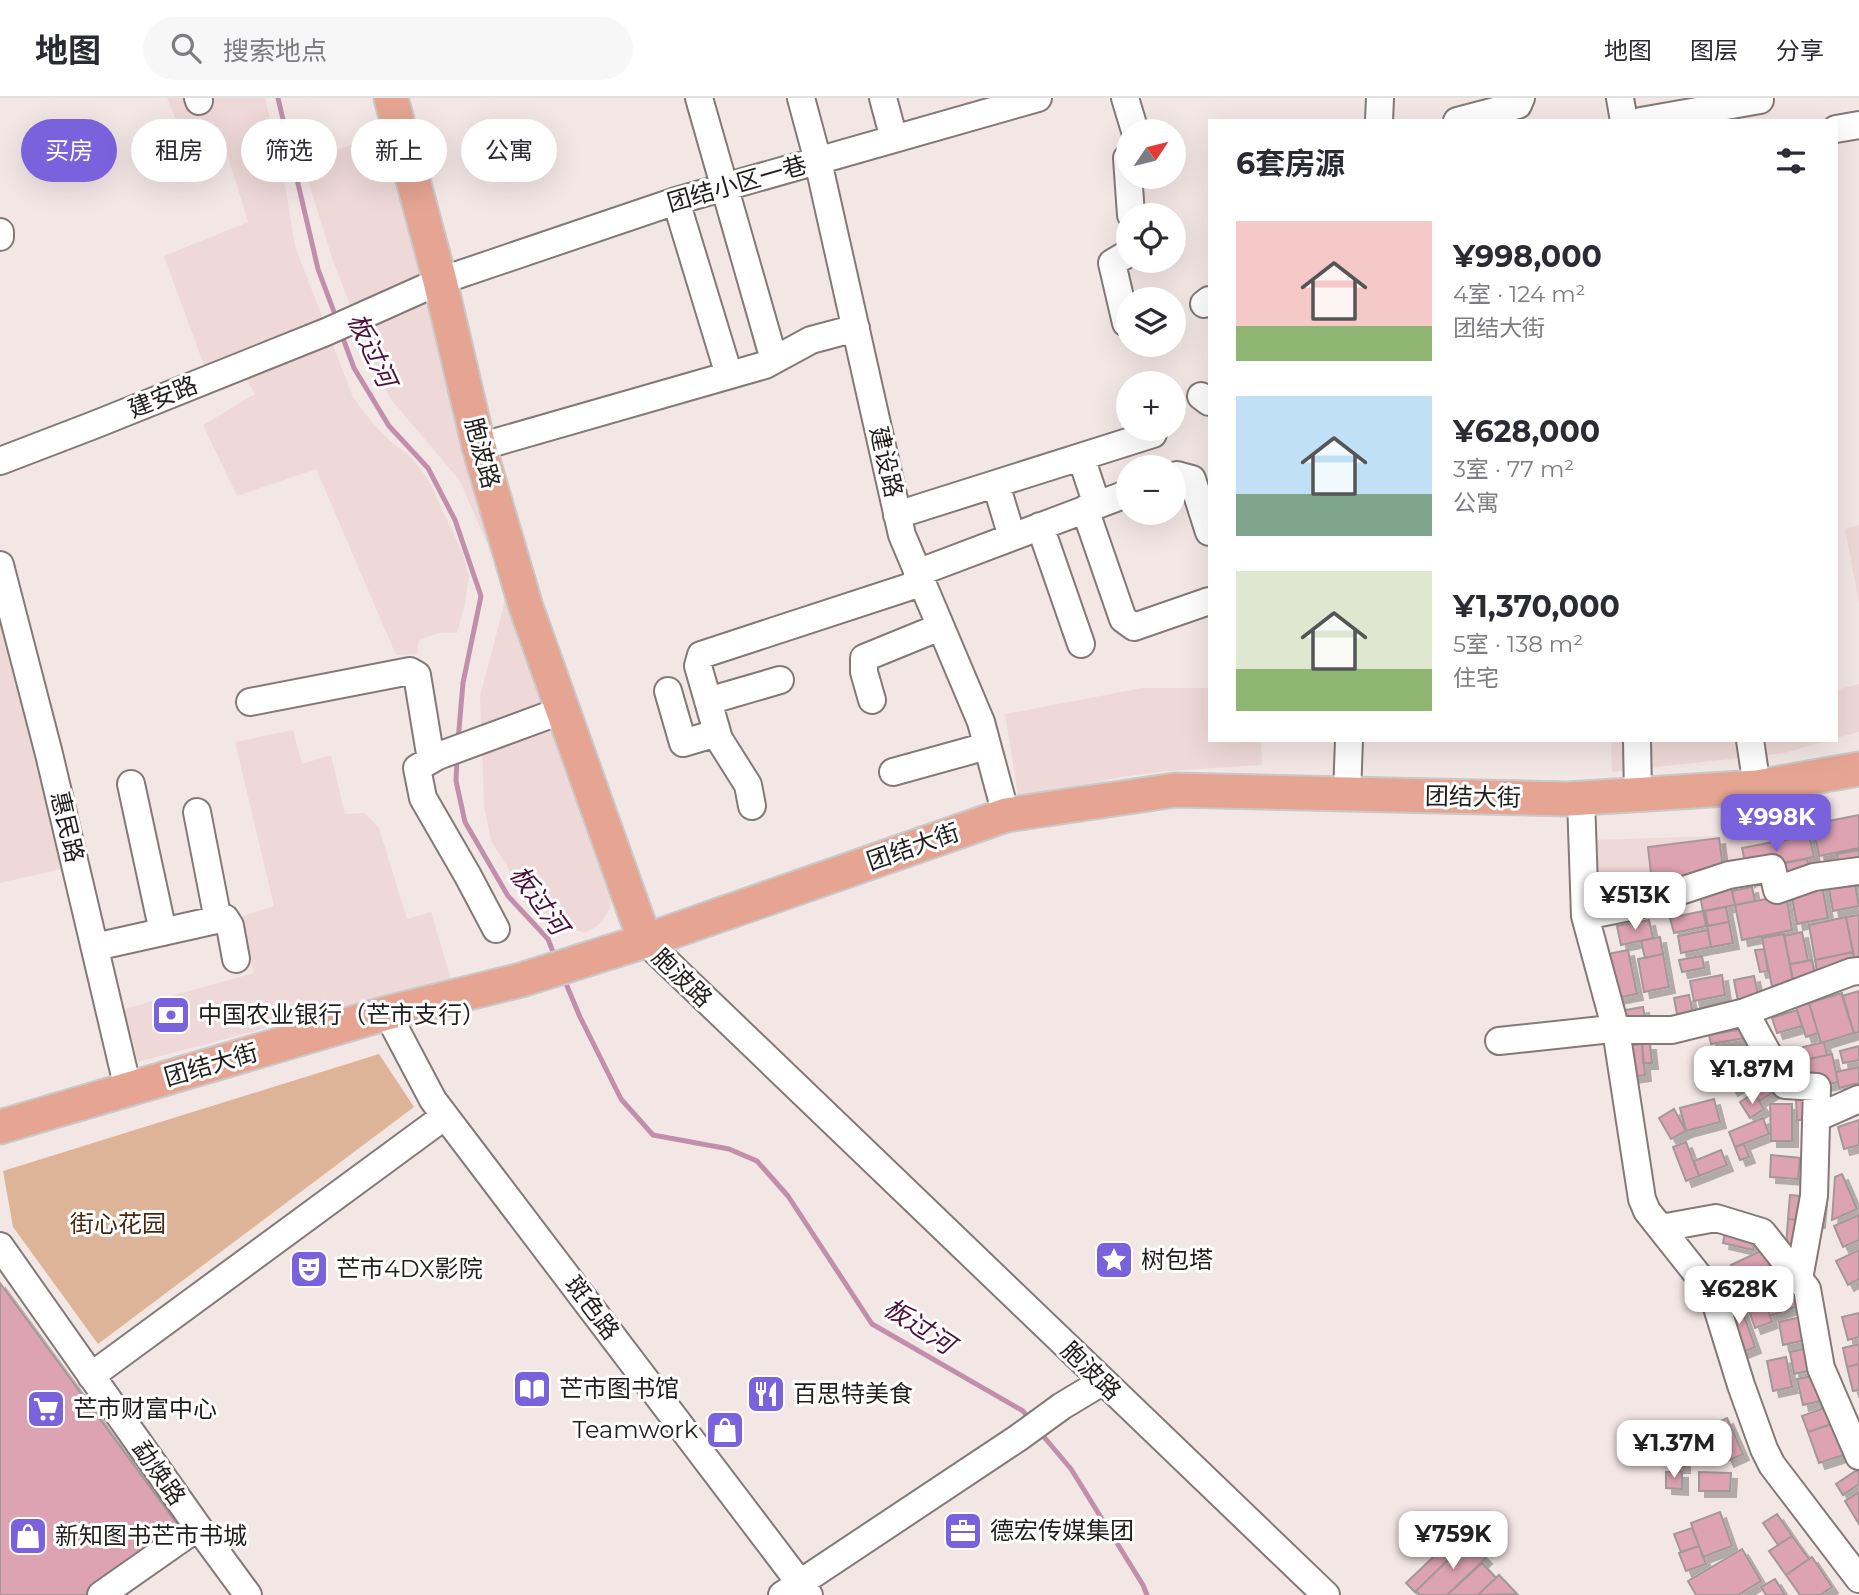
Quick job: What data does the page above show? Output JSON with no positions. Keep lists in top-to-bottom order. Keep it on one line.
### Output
{"streets":{"main road":["胞波路","团结大街"],"street":["团结小区一巷","建安路","建设路","惠民路","斑色路","勐焕路"]},"crossings":[["团结小区一巷","建安路"],["团结小区一巷","胞波路"],["团结小区一巷","建设路"],["建安路","胞波路"],["胞波路","团结大街"],["建设路","团结大街"],["团结大街","惠民路"],["团结大街","斑色路"]],"water":["板过河"],"parks":["街心花园"],"places":{"bank":["中国农业银行（芒市支行）"],"place":["树包塔"],"theatre":["芒市4DX影院"],"library":["芒市图书馆"],"restaurant":["百思特美食"],"supermarket":["芒市财富中心"],"shop":["Teamwork","新知图书芒市书城"],"office":["德宏传媒集团"]},"north":"top right","page":{"header":"地图","search":"搜索地点","nav":["地图","图层","分享"],"map_buttons":["+","−"],"chip":["买房","租房","筛选","新上","公寓"],"heading":"6套房源","list":[{"name":"¥998,000","note":"4室 · 124 m² · 团结大街"},{"name":"¥628,000","note":"3室 · 77 m² · 公寓"},{"name":"¥1,370,000","note":"5室 · 138 m² · 住宅"}],"price":["¥998K","¥513K","¥1.87M","¥628K","¥1.37M","¥759K"]}}
